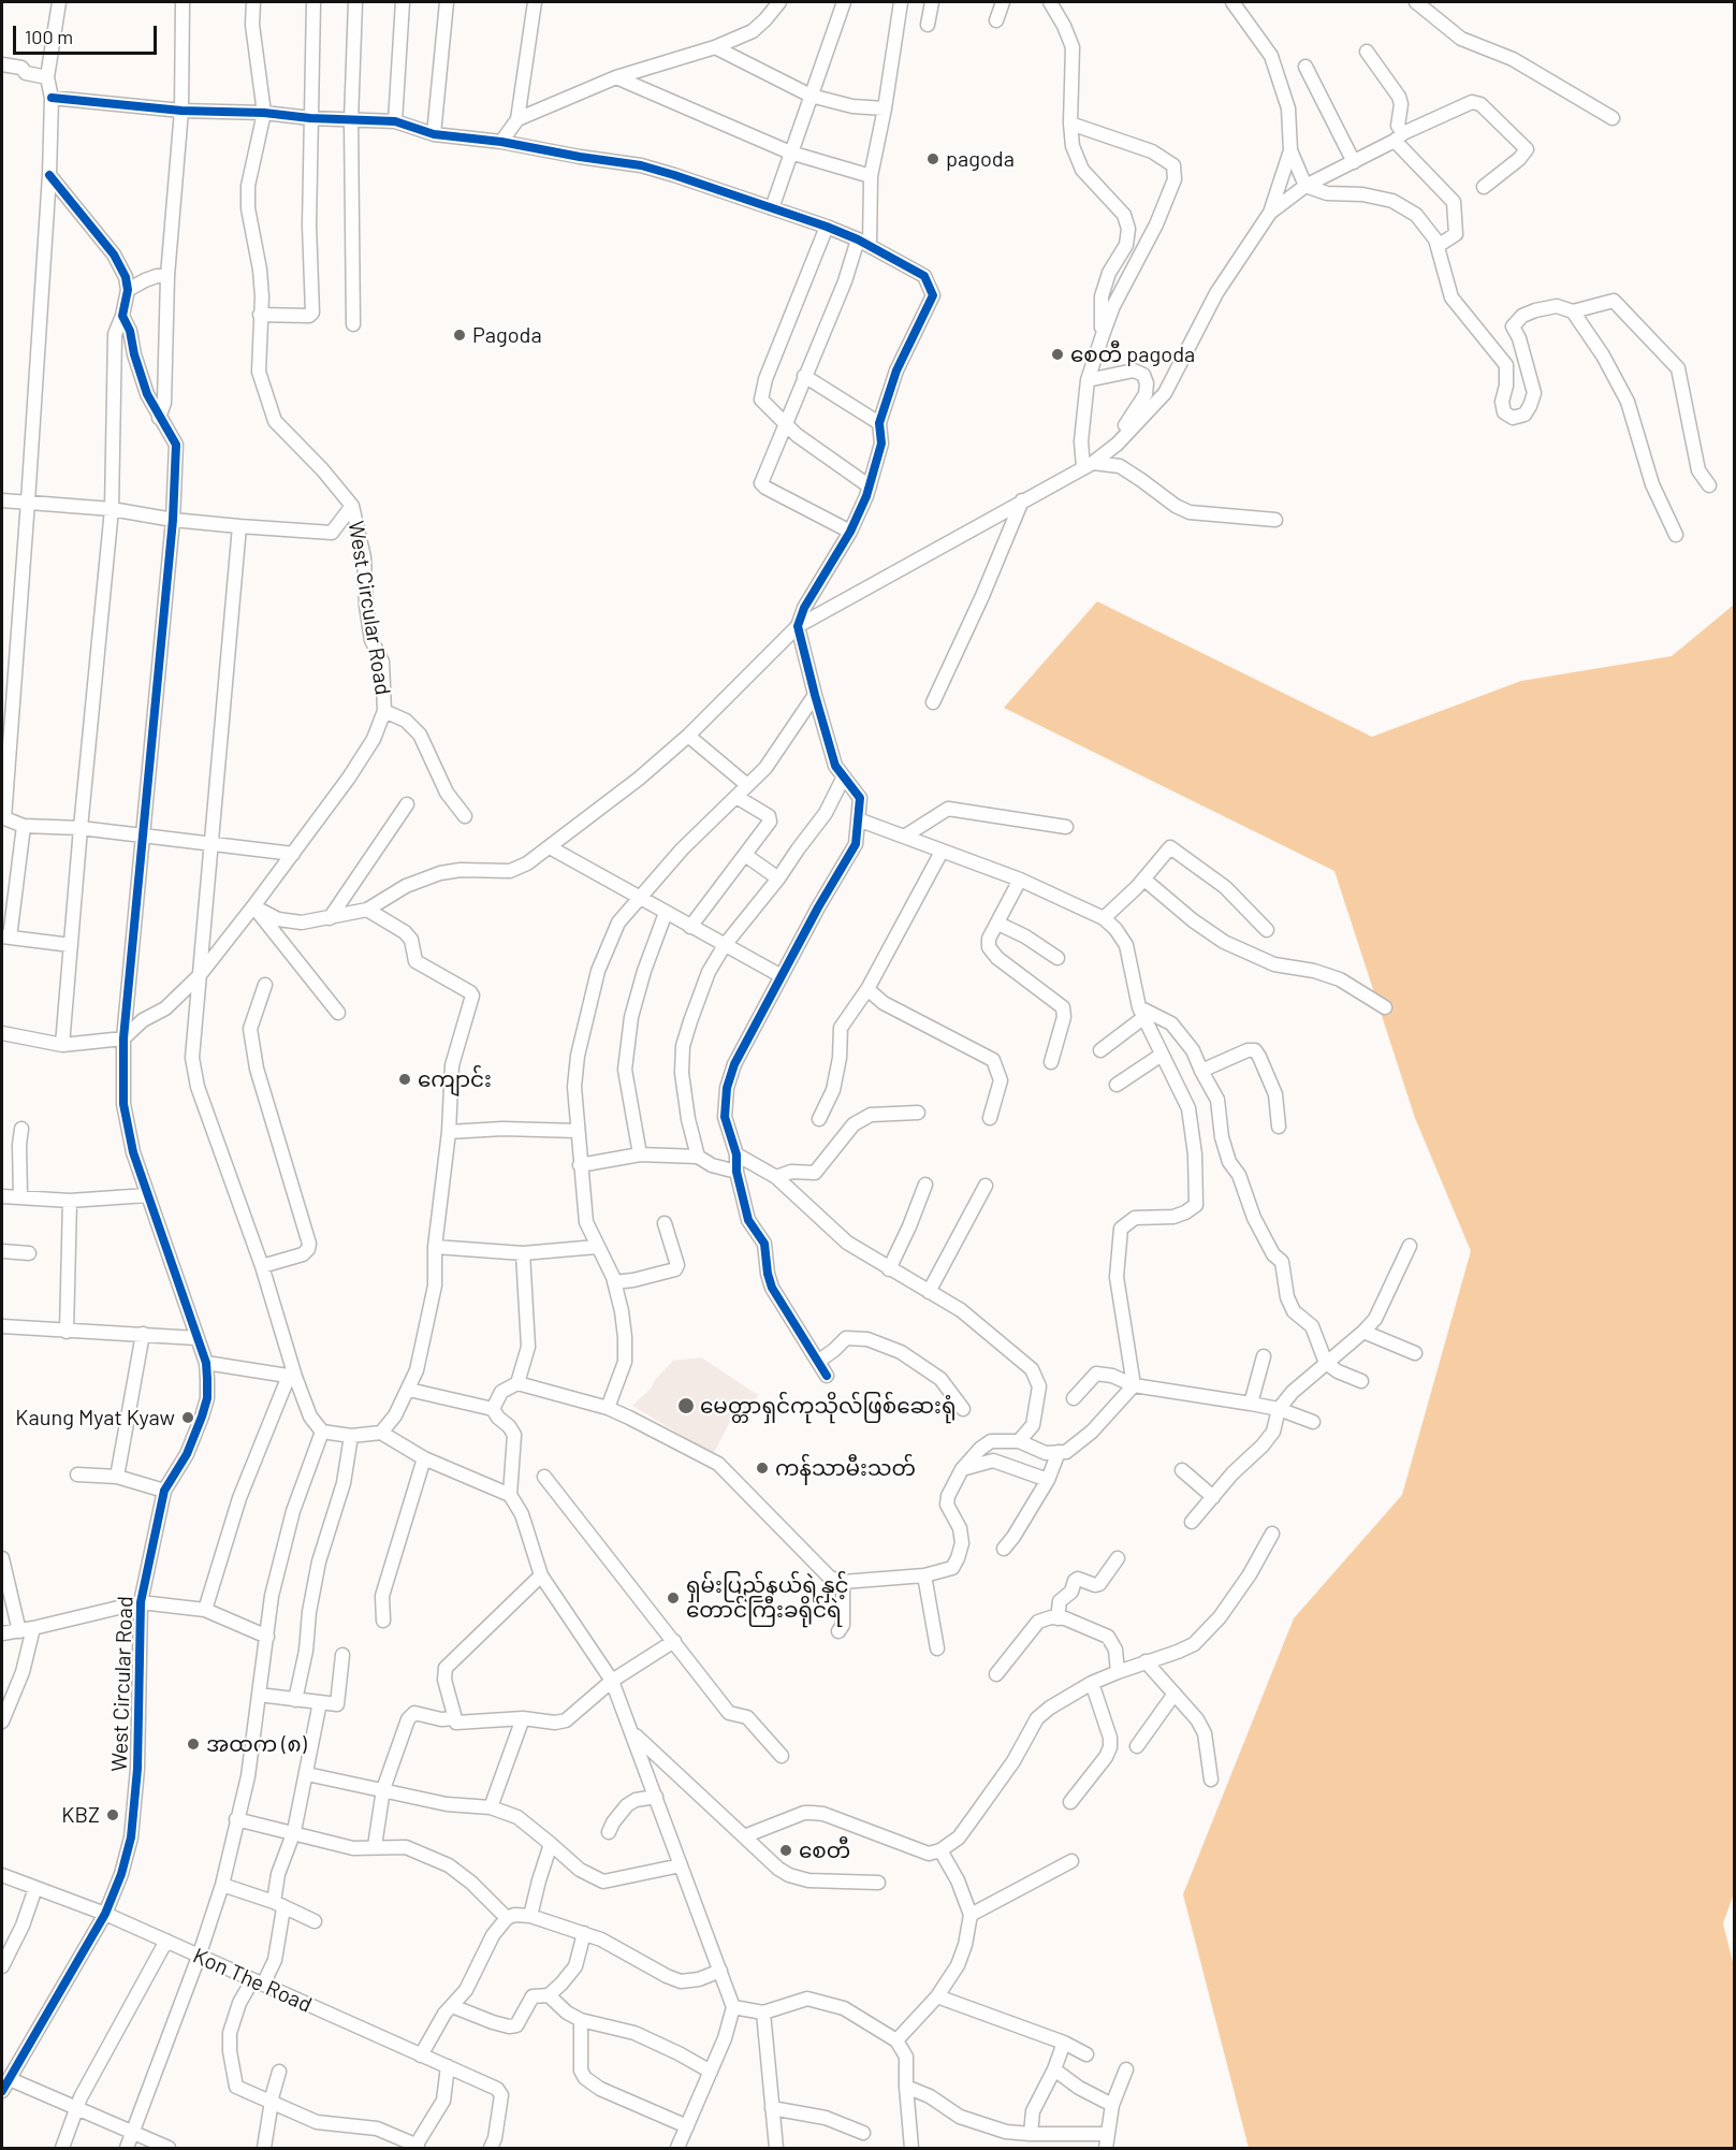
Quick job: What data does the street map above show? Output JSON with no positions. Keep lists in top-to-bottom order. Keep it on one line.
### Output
{"streets":{"street":["West Circular Road","Kon The Road"]},"crossings":[["West Circular Road","Kon The Road"]],"places":["pagoda","Pagoda","စေတီ pagoda","ကျောင်း","မေတ္တာရှင်ကုသိုလ်ဖြစ်ဆေးရုံ","Kaung Myat Kyaw","ကန်သာမီးသတ်","ရှမ်းပြည်နယ်ရဲ နှင့် တောင်ကြီးခရိုင်ရဲ","အထက (၈)","KBZ","စေတီ"],"scale_bar":"100 m"}
